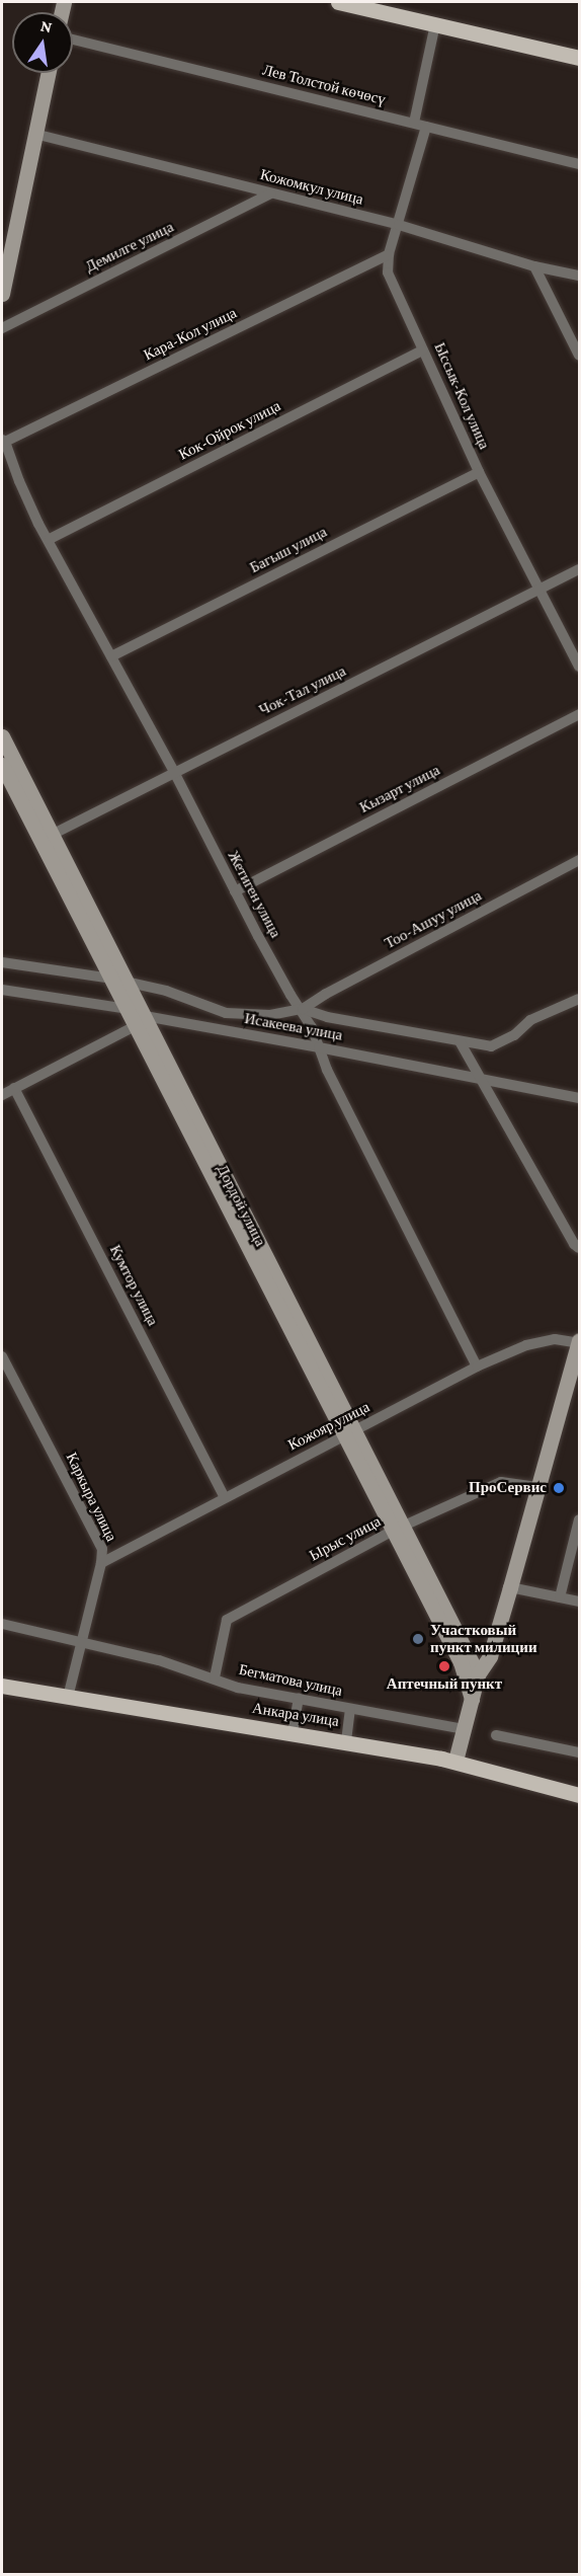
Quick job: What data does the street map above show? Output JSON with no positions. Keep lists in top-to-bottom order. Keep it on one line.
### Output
{"streets":{"main road":["Анкара улица"],"street":["Лев Толстой көчөсү","Кожомкул улица","Демилге улица","Кара-Кол улица","Ыссык-Кол улица","Кок-Ойрок улица","Багыш улица","Чок-Тал улица","Кызарт улица","Жетиген улица","Тоо-Ашуу улица","Исакеева улица","Дордой улица","Кумтор улица","Кожояр улица","Каркыра улица","Ырыс улица","Бегматова улица"]},"crossings":[["Лев Толстой көчөсү","Ыссык-Кол улица"],["Кожомкул улица","Демилге улица"],["Кожомкул улица","Ыссык-Кол улица"],["Кара-Кол улица","Ыссык-Кол улица"],["Кара-Кол улица","Жетиген улица"],["Ыссык-Кол улица","Кок-Ойрок улица"],["Ыссык-Кол улица","Багыш улица"],["Ыссык-Кол улица","Чок-Тал улица"],["Кок-Ойрок улица","Жетиген улица"],["Багыш улица","Жетиген улица"],["Чок-Тал улица","Жетиген улица"],["Чок-Тал улица","Дордой улица"],["Кызарт улица","Жетиген улица"],["Жетиген улица","Тоо-Ашуу улица"],["Жетиген улица","Исакеева улица"],["Жетиген улица","Кожояр улица"],["Тоо-Ашуу улица","Исакеева улица"],["Исакеева улица","Дордой улица"],["Дордой улица","Кожояр улица"],["Дордой улица","Ырыс улица"],["Кумтор улица","Кожояр улица"],["Кожояр улица","Каркыра улица"],["Каркыра улица","Бегматова улица"],["Каркыра улица","Анкара улица"],["Ырыс улица","Бегматова улица"]],"places":["ПроСервис","Участковый пункт милиции","Аптечный пункт"],"north":"top"}
